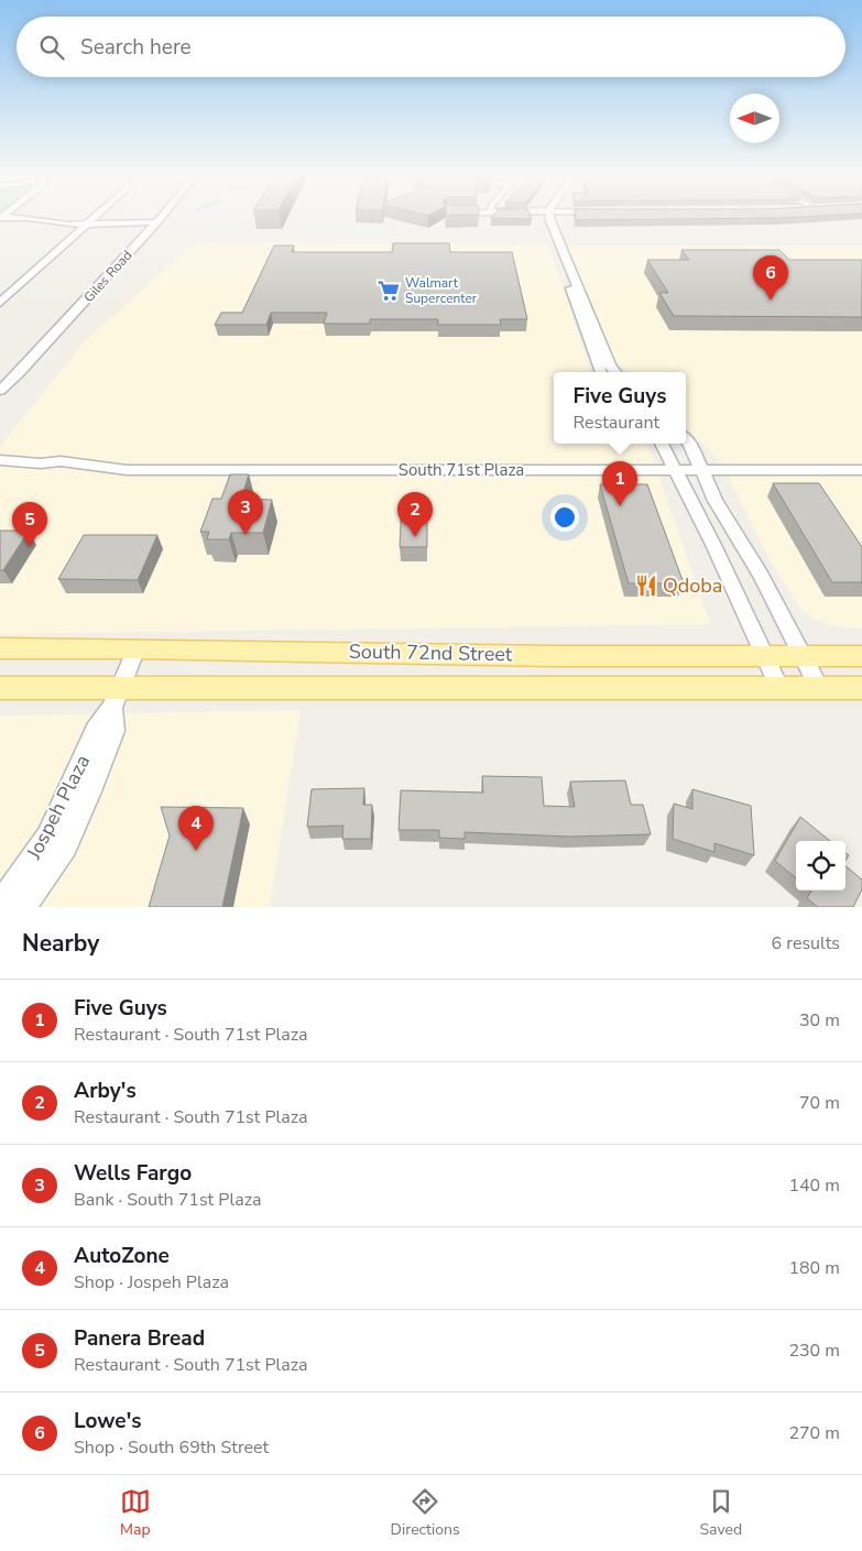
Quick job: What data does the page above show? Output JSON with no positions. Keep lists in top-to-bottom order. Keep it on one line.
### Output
{"streets":{"main road":["South 72nd Street"],"street":["Giles Road","South 71st Plaza","Jospeh Plaza"]},"crossings":[["South 72nd Street","Jospeh Plaza"]],"places":{"supermarket":["Walmart Supercenter"],"restaurant":["Qdoba"]},"north":"left","page":{"search":"Search here","pins":["6","1","3","2","5","4"],"popup":["Five Guys","Restaurant"],"heading":["Nearby","6 results"],"list":[{"mark":"1","name":"Five Guys","note":"Restaurant · South 71st Plaza","value":"30 m"},{"mark":"2","name":"Arby's","note":"Restaurant · South 71st Plaza","value":"70 m"},{"mark":"3","name":"Wells Fargo","note":"Bank · South 71st Plaza","value":"140 m"},{"mark":"4","name":"AutoZone","note":"Shop · Jospeh Plaza","value":"180 m"},{"mark":"5","name":"Panera Bread","note":"Restaurant · South 71st Plaza","value":"230 m"},{"mark":"6","name":"Lowe's","note":"Shop · South 69th Street","value":"270 m"}],"nav":["Map","Directions","Saved"]}}
